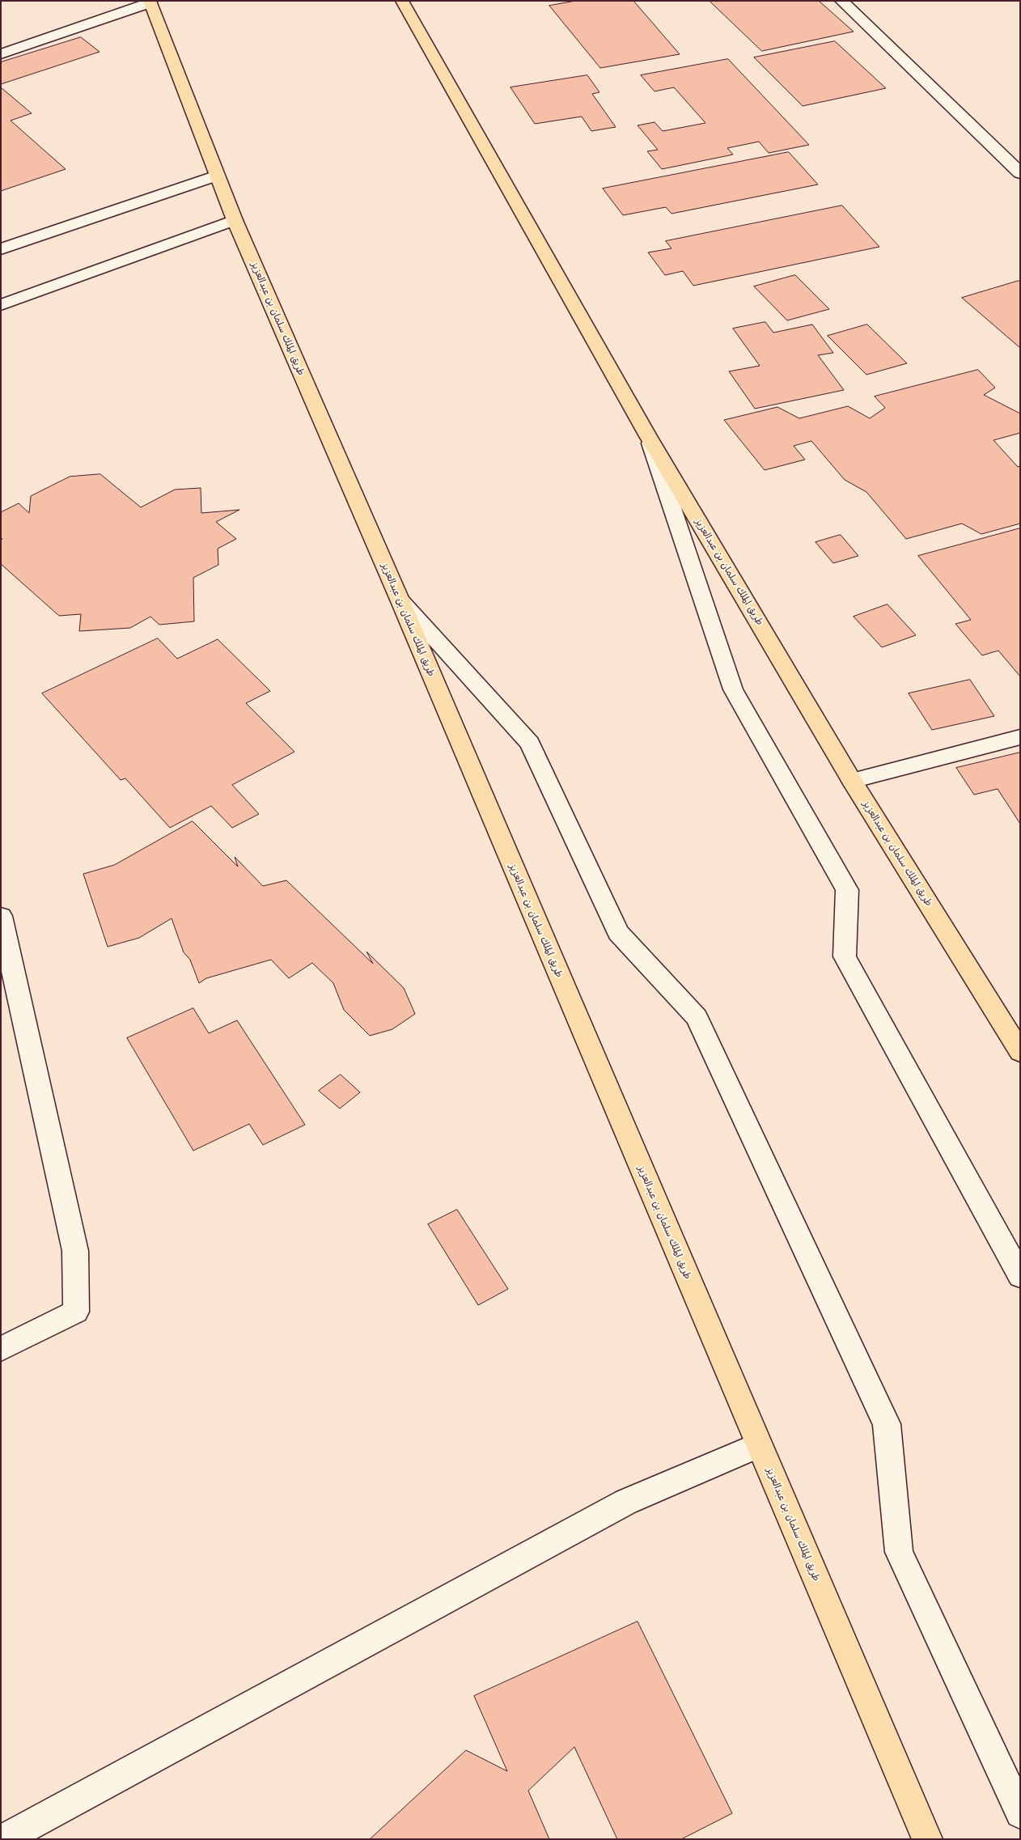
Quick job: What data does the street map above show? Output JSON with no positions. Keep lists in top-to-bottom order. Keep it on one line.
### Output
{"streets":{"main road":["طريق الملك سلمان بن عبدالعزيز"]}}
